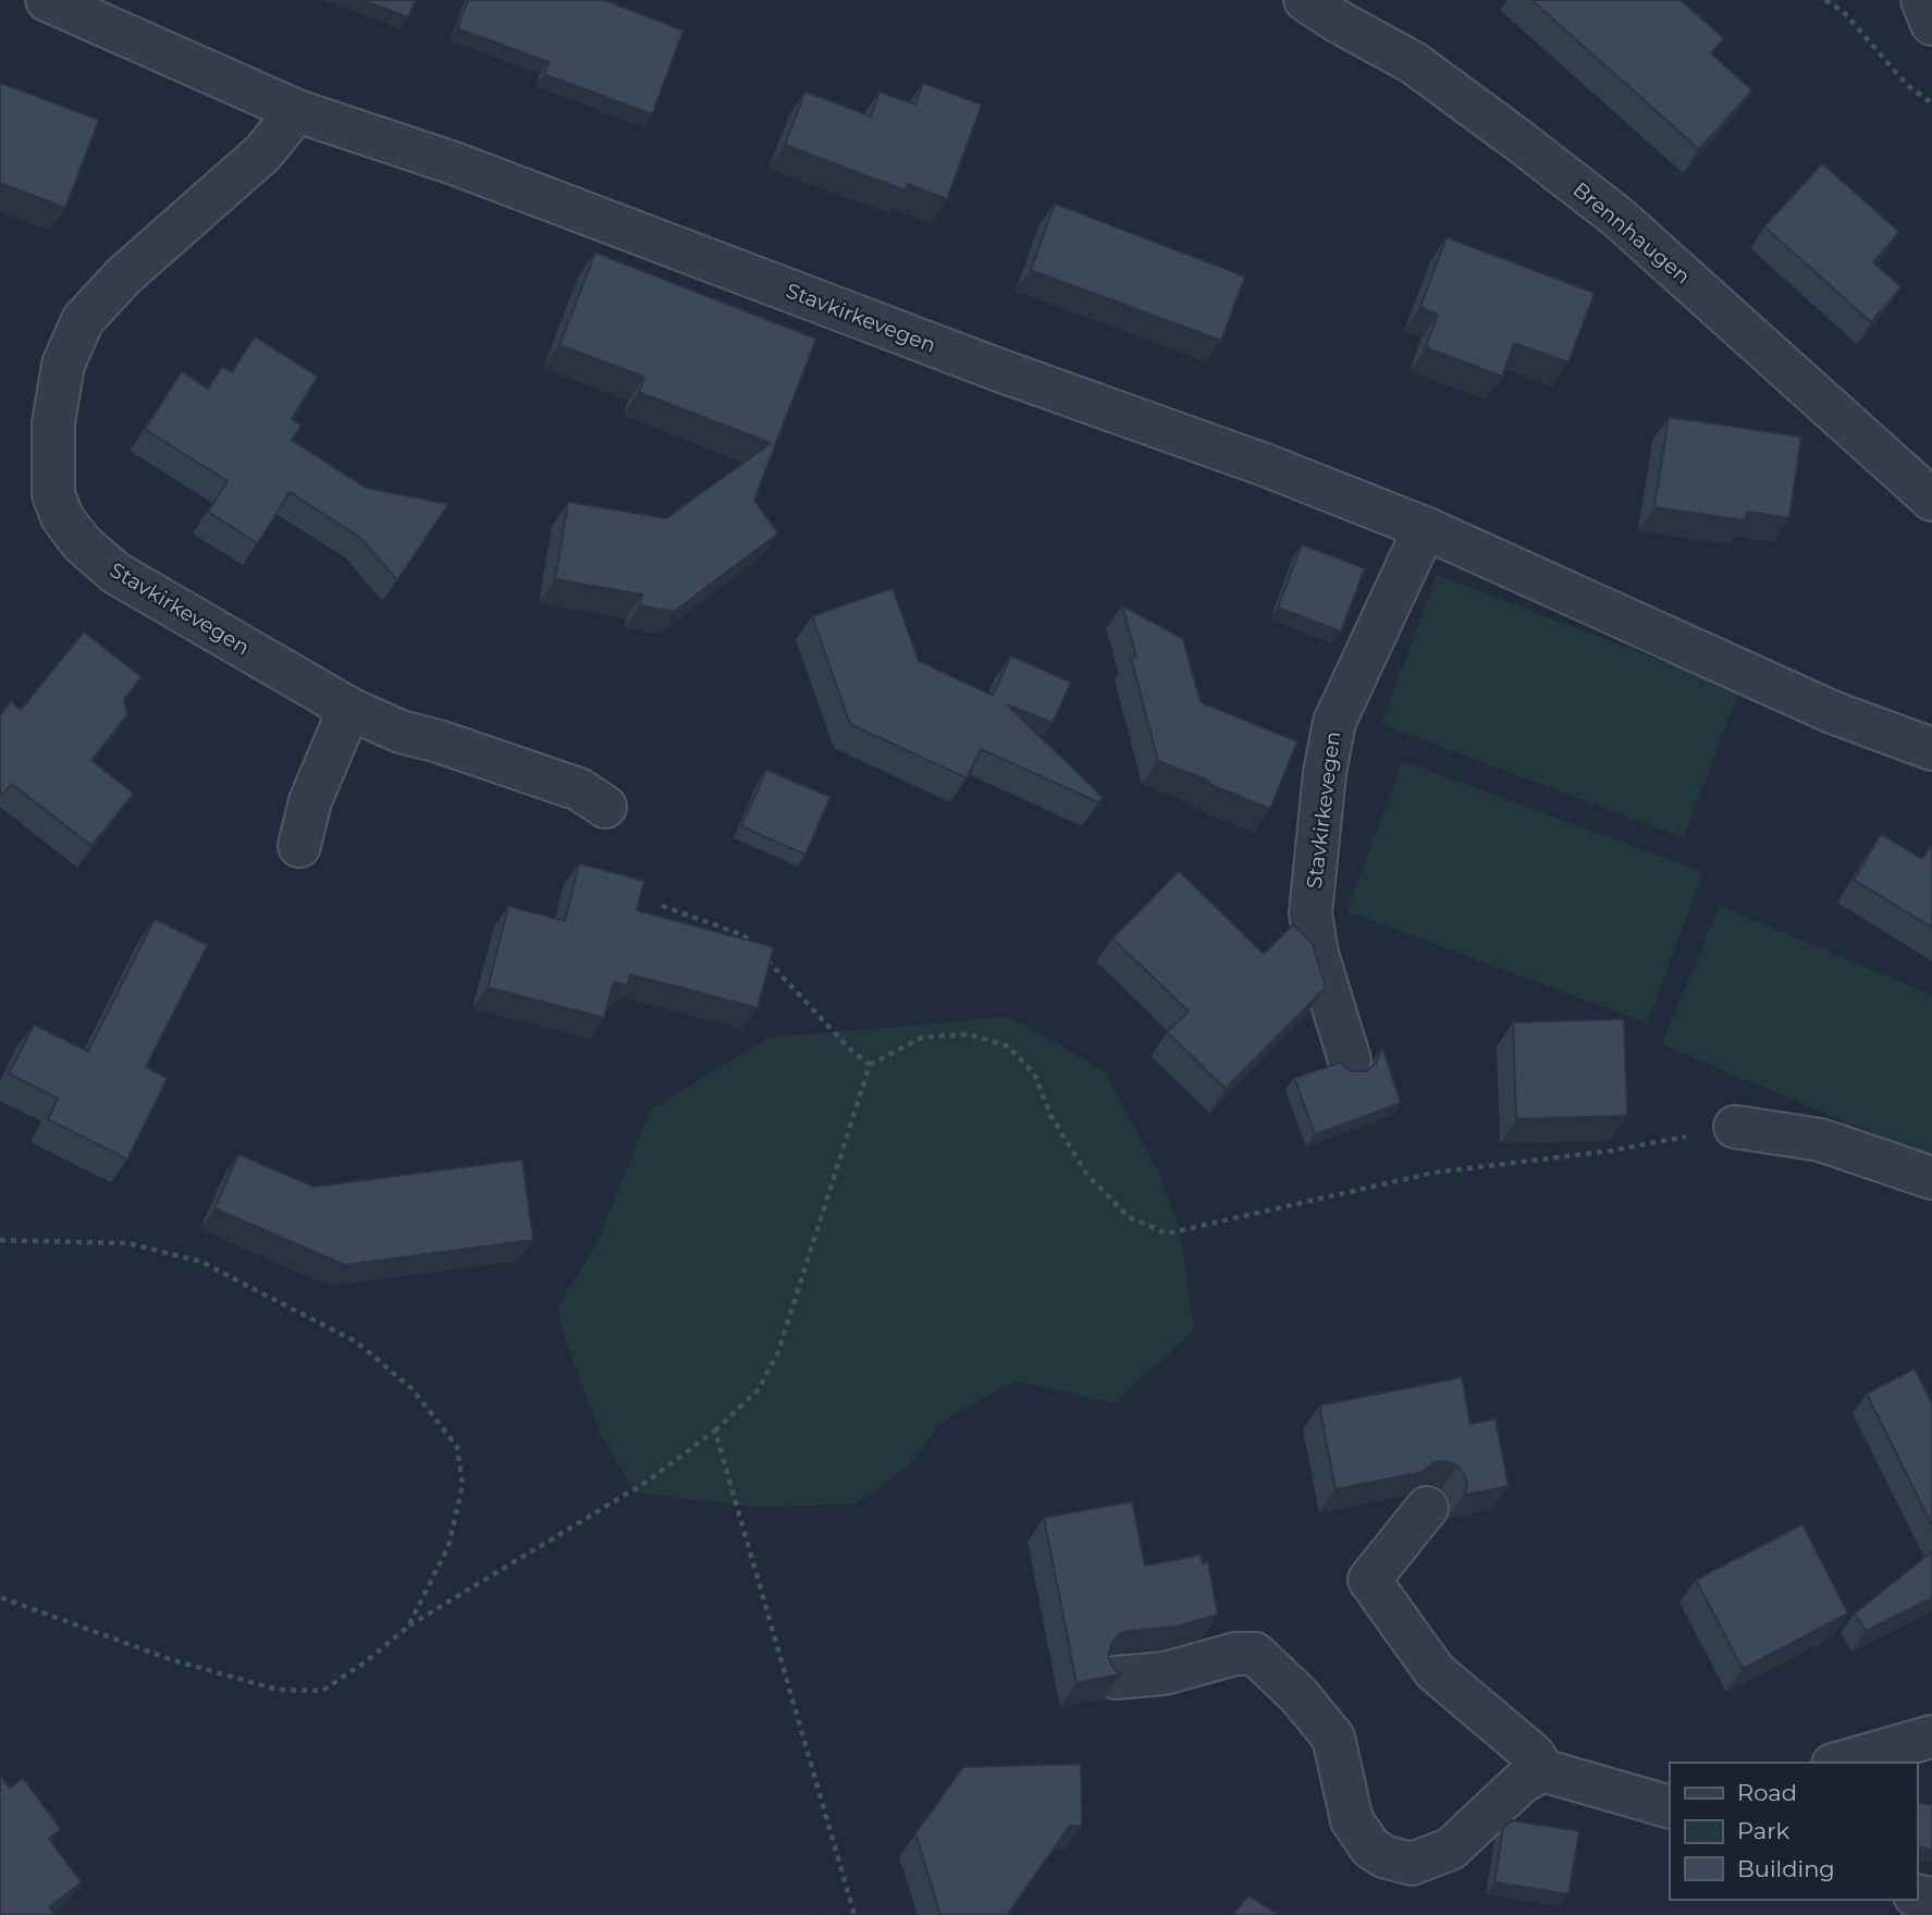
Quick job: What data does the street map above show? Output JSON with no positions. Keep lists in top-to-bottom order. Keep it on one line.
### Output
{"streets":{"street":["Brennhaugen","Stavkirkevegen"]},"legend":["Road","Park","Building"]}
